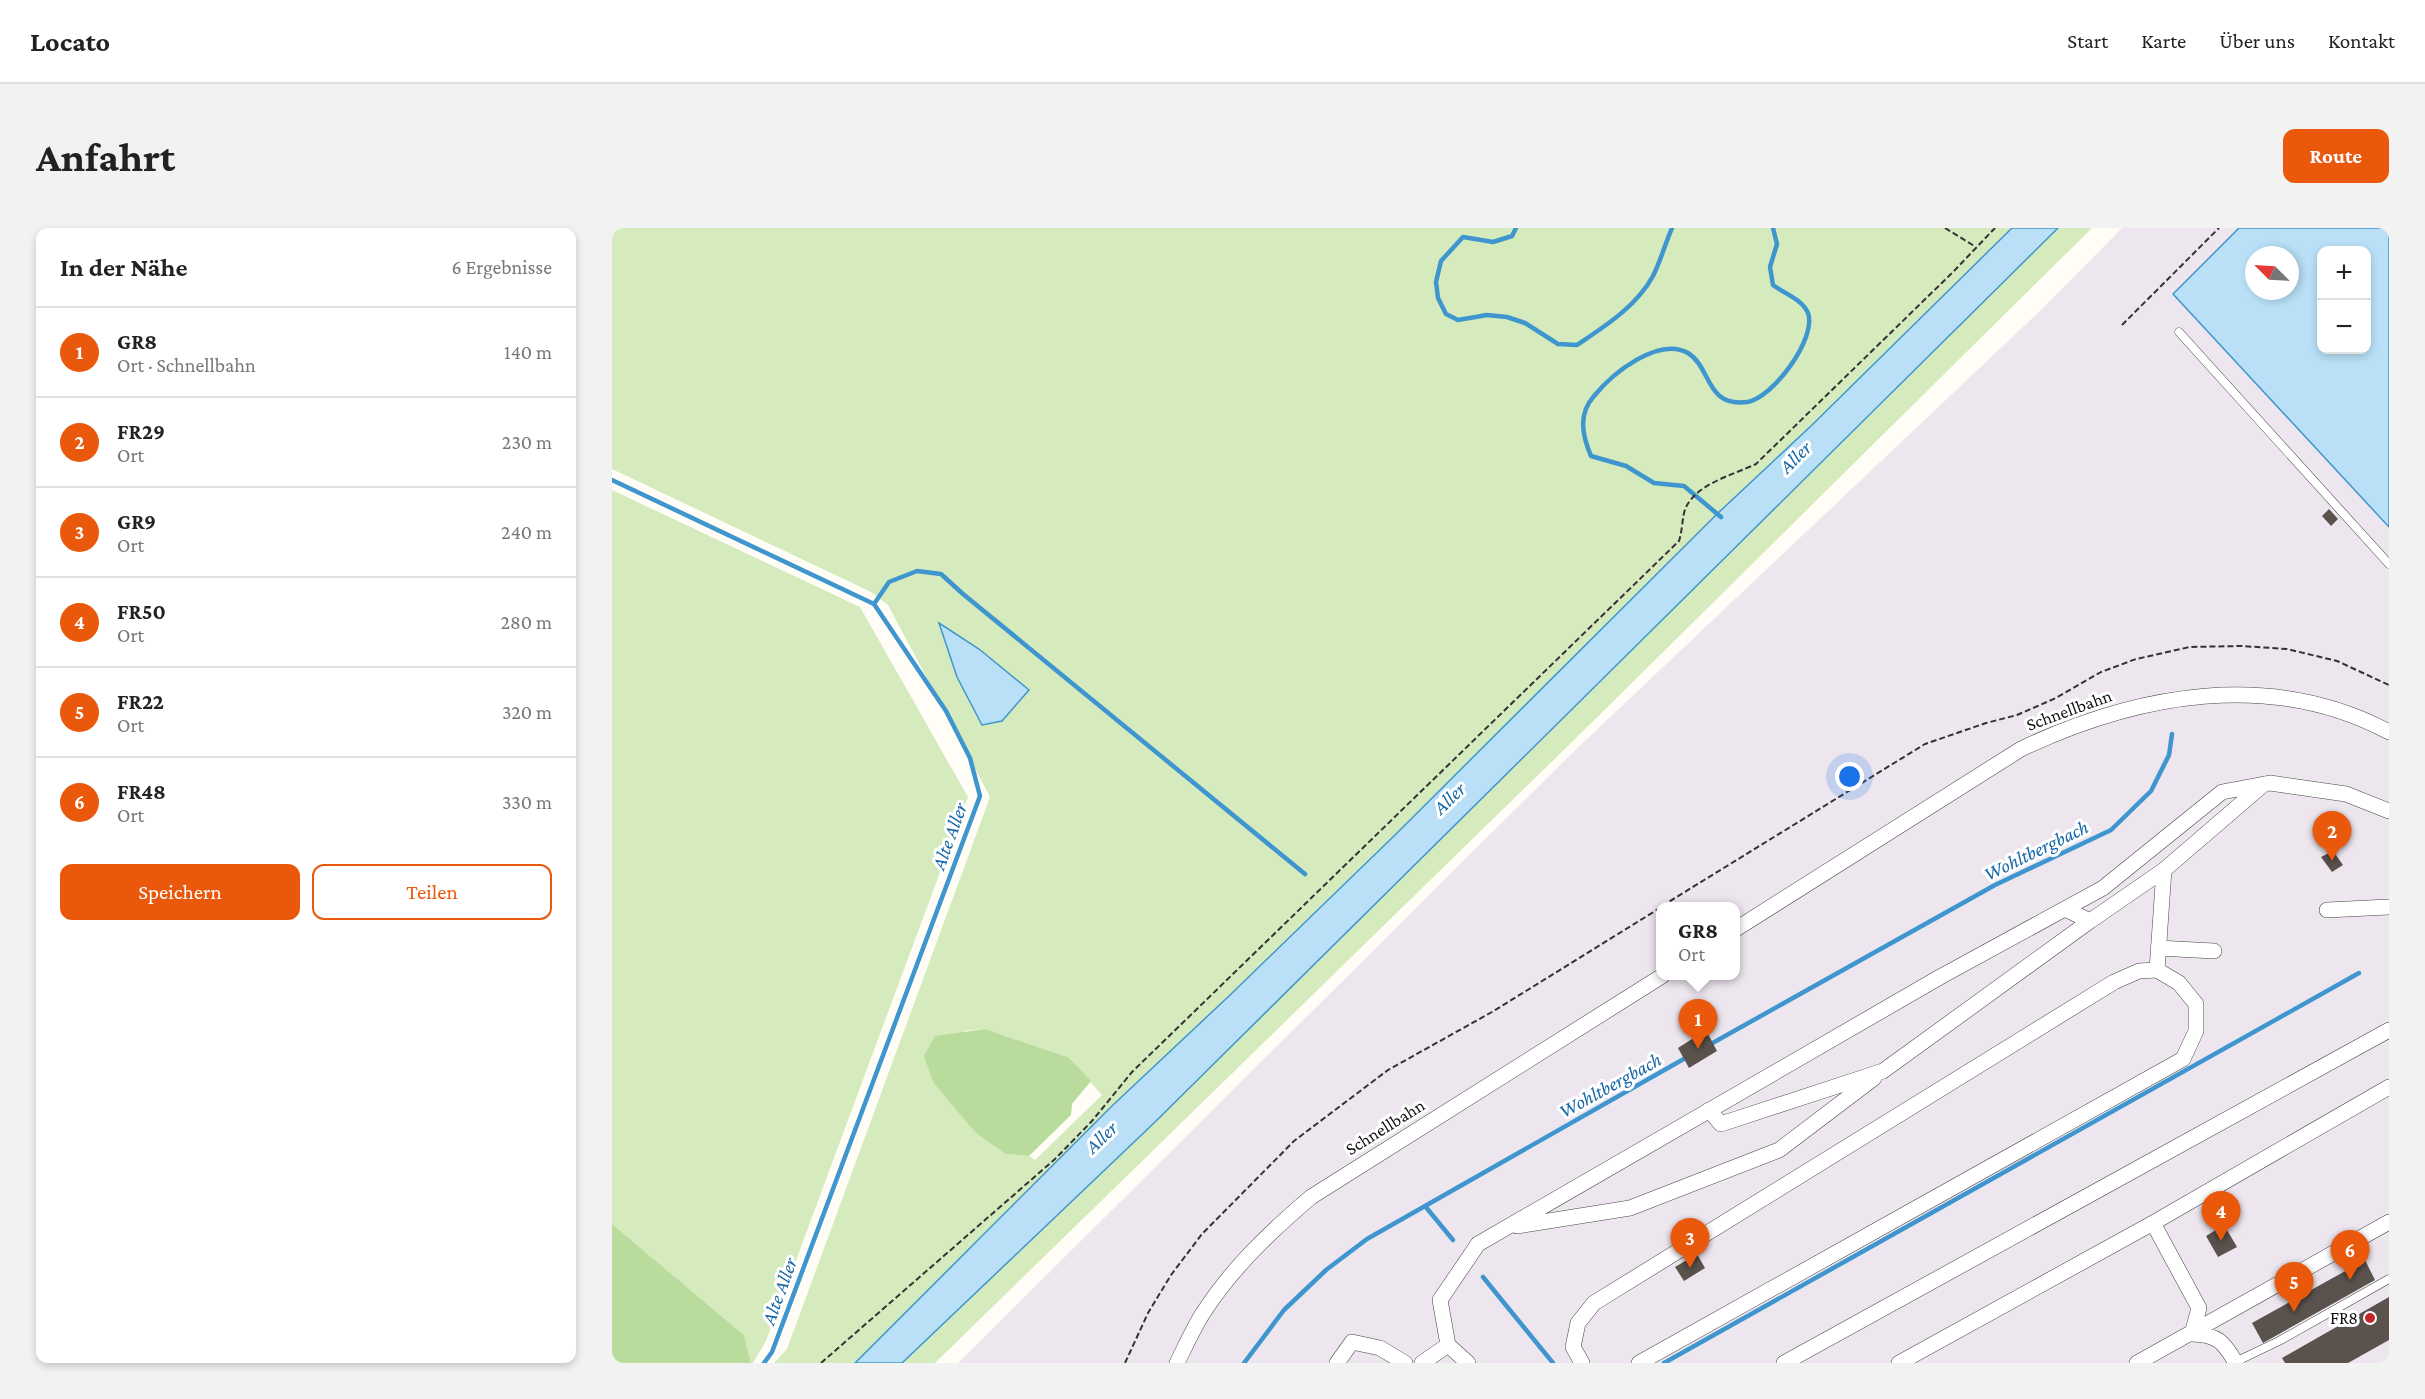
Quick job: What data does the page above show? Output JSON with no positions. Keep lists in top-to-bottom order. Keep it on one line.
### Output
{"streets":{"street":["Schnellbahn"]},"water":["Aller","Alte Aller","Wohltbergbach"],"places":["FR8"],"north":"top left","page":{"header":"Locato","nav":["Start","Karte","Über uns","Kontakt"],"buttons":["Route",["Speichern","Teilen"]],"title":"Anfahrt","heading":["In der Nähe","6 Ergebnisse"],"map_buttons":["+","−"],"list":[{"mark":"1","name":"GR8","note":"Ort · Schnellbahn","value":"140 m"},{"mark":"2","name":"FR29","note":"Ort","value":"230 m"},{"mark":"3","name":"GR9","note":"Ort","value":"240 m"},{"mark":"4","name":"FR50","note":"Ort","value":"280 m"},{"mark":"5","name":"FR22","note":"Ort","value":"320 m"},{"mark":"6","name":"FR48","note":"Ort","value":"330 m"}],"pins":["2","1","4","3","6","5"],"popup":["GR8","Ort"]}}
